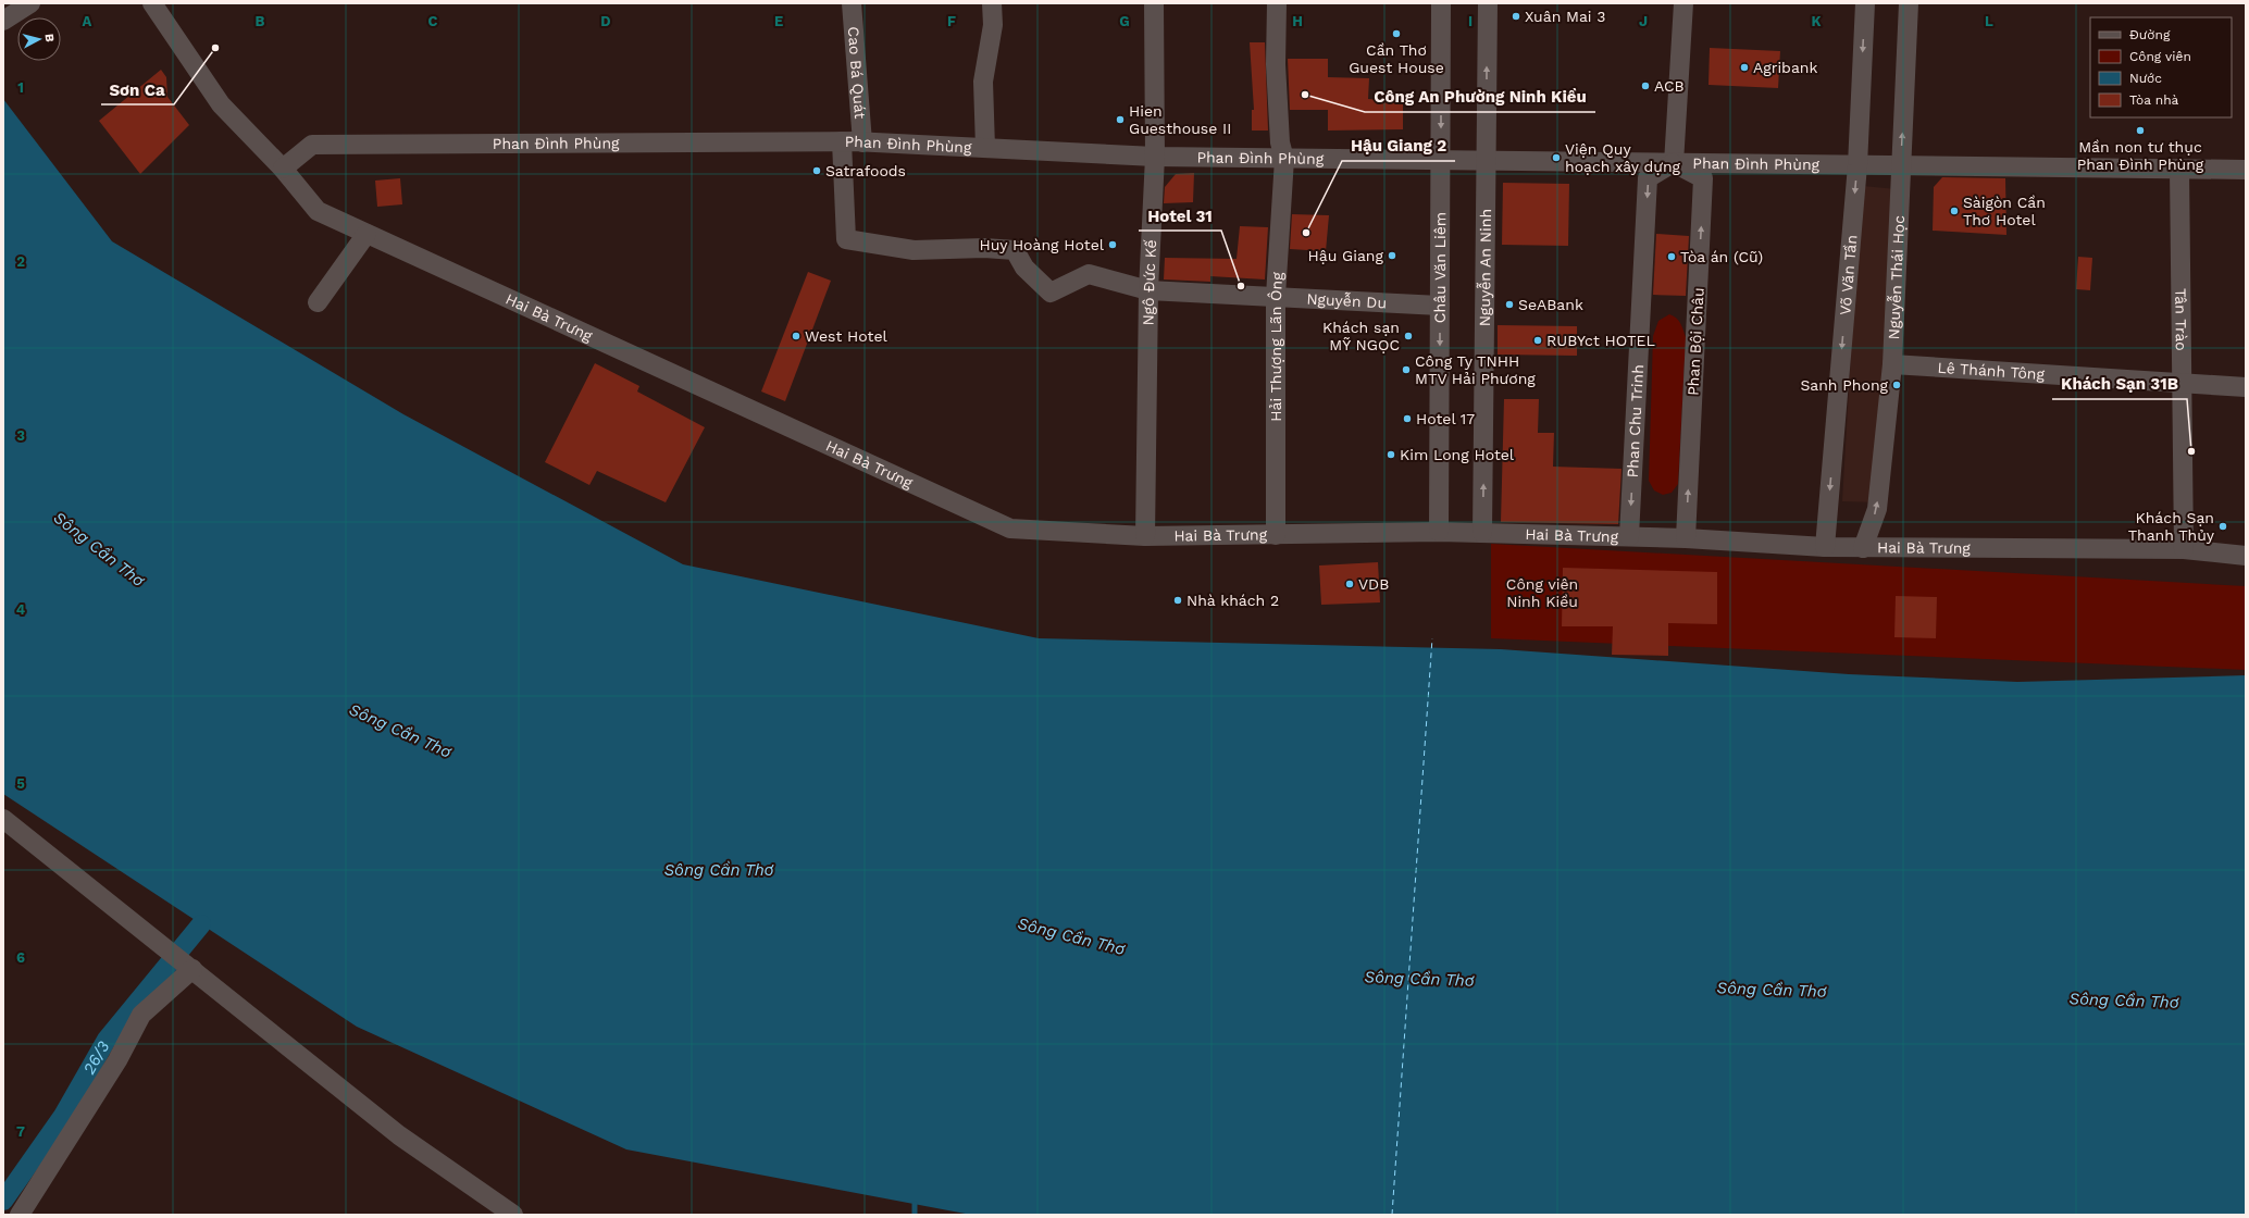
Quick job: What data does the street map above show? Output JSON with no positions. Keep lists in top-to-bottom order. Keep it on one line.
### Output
{"streets":{"street":["Cao Bá Quát","Phan Đình Phùng","Châu Văn Liêm","Nguyễn An Ninh","Võ Văn Tần","Nguyễn Thái Học","Ngô Đức Kế","Nguyễn Du","Hai Bà Trưng","Tân Trào","Phan Bội Châu","Hải Thượng Lãn Ông","Lê Thánh Tông","Phan Chu Trinh"]},"crossings":[["Cao Bá Quát","Phan Đình Phùng"],["Phan Đình Phùng","Châu Văn Liêm"],["Phan Đình Phùng","Nguyễn An Ninh"],["Phan Đình Phùng","Võ Văn Tần"],["Phan Đình Phùng","Nguyễn Thái Học"],["Phan Đình Phùng","Ngô Đức Kế"],["Phan Đình Phùng","Nguyễn Du"],["Phan Đình Phùng","Hai Bà Trưng"],["Phan Đình Phùng","Tân Trào"],["Phan Đình Phùng","Phan Bội Châu"],["Phan Đình Phùng","Hải Thượng Lãn Ông"],["Phan Đình Phùng","Phan Chu Trinh"],["Châu Văn Liêm","Nguyễn Du"],["Châu Văn Liêm","Hai Bà Trưng"],["Nguyễn An Ninh","Hai Bà Trưng"],["Võ Văn Tần","Hai Bà Trưng"],["Nguyễn Thái Học","Hai Bà Trưng"],["Nguyễn Thái Học","Lê Thánh Tông"],["Ngô Đức Kế","Nguyễn Du"],["Ngô Đức Kế","Hai Bà Trưng"],["Nguyễn Du","Hải Thượng Lãn Ông"],["Hai Bà Trưng","Tân Trào"],["Hai Bà Trưng","Phan Bội Châu"],["Hai Bà Trưng","Hải Thượng Lãn Ông"],["Hai Bà Trưng","Phan Chu Trinh"],["Tân Trào","Lê Thánh Tông"],["Phan Bội Châu","Phan Chu Trinh"]],"one_way":["Châu Văn Liêm","Nguyễn An Ninh","Võ Văn Tần","Nguyễn Thái Học","Phan Bội Châu","Phan Chu Trinh"],"water":["Sông Cần Thơ","26/3"],"parks":["Công viên Ninh Kiều"],"places":["Xuân Mai 3","Cần Thơ Guest House","Sơn Ca","Agribank","ACB","Công An Phường Ninh Kiều","Hien Guesthouse II","Mần non tư thục Phan Đình Phùng","Viện Quy hoạch xây dựng","Satrafoods","Sàigòn Cần Thơ Hotel","Hậu Giang 2","Huy Hoàng Hotel","Hậu Giang","Tòa án (Cũ)","Hotel 31","SeABank","West Hotel","Khách sạn MỸ NGỌC","RUBYct HOTEL","Công Ty TNHH MTV Hải Phương","Sanh Phong","Hotel 17","Khách Sạn 31B","Kim Long Hotel","Khách Sạn Thanh Thủy","VDB","Nhà khách 2"],"legend":["Đường","Công viên","Nước","Tòa nhà"],"north":"right","grid":{"columns":["A","B","C","D","E","F","G","H","I","J","K","L"],"rows":["1","2","3","4","5","6","7"]}}
